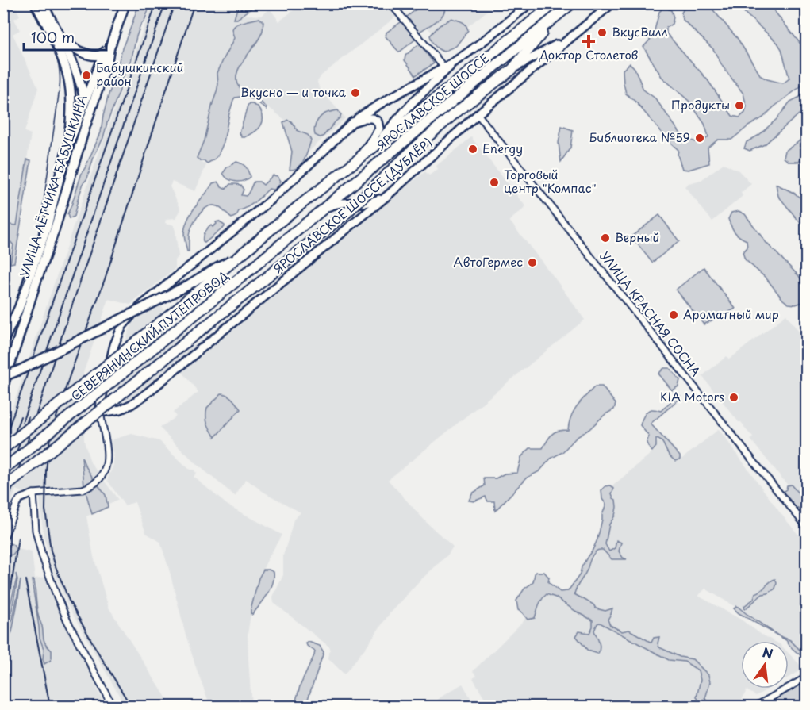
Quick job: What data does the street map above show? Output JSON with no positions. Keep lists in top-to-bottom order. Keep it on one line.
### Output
{"streets":{"main road":["ЯРОСЛАВСКОЕ ШОССЕ","УЛИЦА ЛЁТЧИКА БАБУШКИНА","СЕВЕРЯНИНСКИЙ ПУТЕПРОВОД"],"street":["ЯРОСЛАВСКОЕ ШОССЕ (ДУБЛЁР)","УЛИЦА КРАСНАЯ СОСНА"]},"crossings":[["ЯРОСЛАВСКОЕ ШОССЕ","СЕВЕРЯНИНСКИЙ ПУТЕПРОВОД"],["ЯРОСЛАВСКОЕ ШОССЕ (ДУБЛЁР)","УЛИЦА КРАСНАЯ СОСНА"]],"places":{"other":["ВкусВилл","Бабушкинский район","Вкусно — и точка","Продукты","Библиотека №59","Energy","Торговый центр \"Компас\"","Верный","АвтоГермес","Ароматный мир","KIA Motors"],"health":["Доктор Столетов"]},"scale_bar":"100 m","north":"top"}
